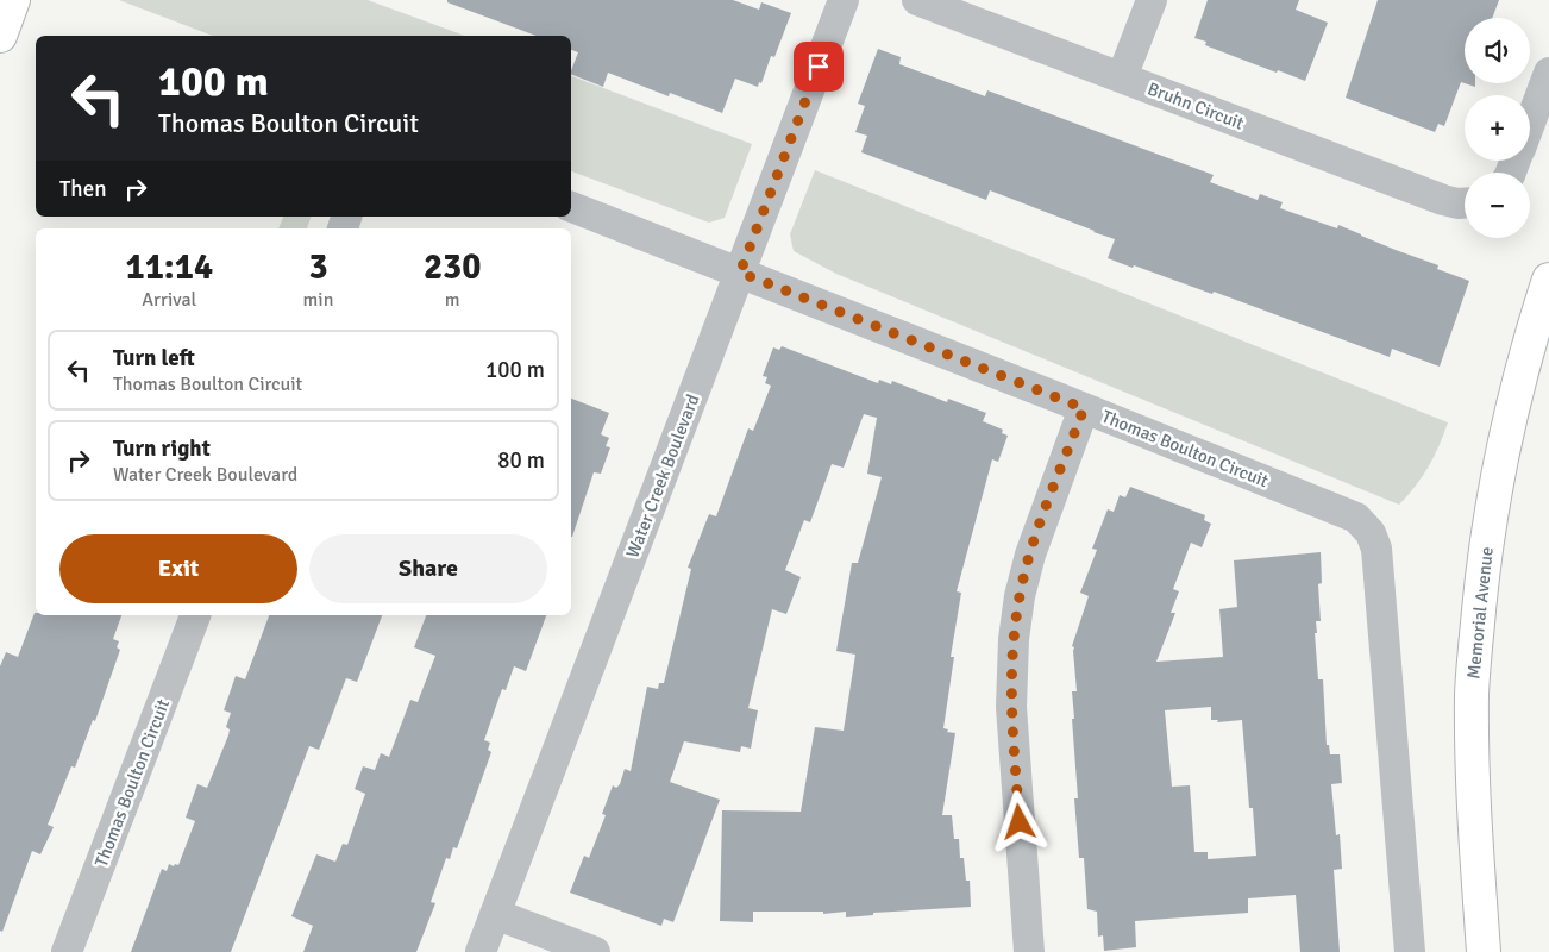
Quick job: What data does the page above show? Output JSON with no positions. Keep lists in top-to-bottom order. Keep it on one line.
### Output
{"streets":{"main road":["Memorial Avenue"],"street":["Bruhn Circuit","Thomas Boulton Circuit","Water Creek Boulevard"]},"crossings":[["Thomas Boulton Circuit","Water Creek Boulevard"]],"page":{"map_buttons":["+","−"],"turn":["100 m","Thomas Boulton Circuit"],"then":"Then","eta":["11:14","Arrival","3","min","230","m"],"list":[{"name":"Turn left","note":"Thomas Boulton Circuit","value":"100 m"},{"name":"Turn right","note":"Water Creek Boulevard","value":"80 m"}],"buttons":["Exit","Share"]}}
